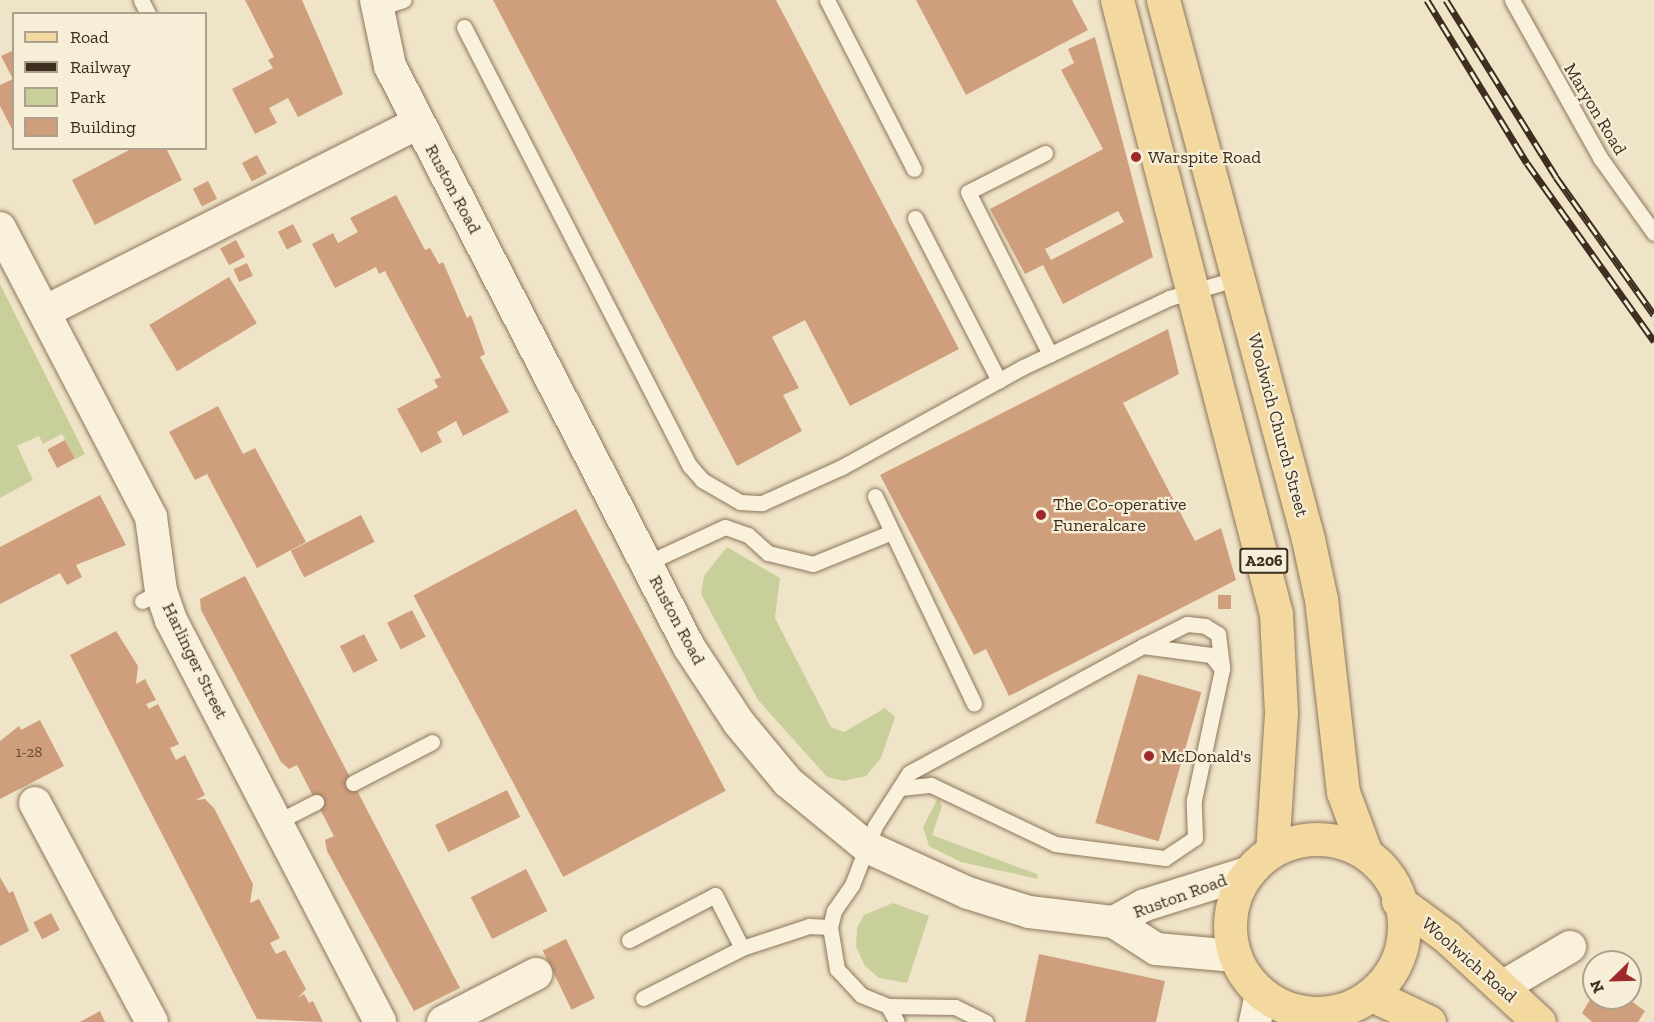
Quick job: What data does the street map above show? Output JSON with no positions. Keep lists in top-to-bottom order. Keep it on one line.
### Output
{"streets":{"main road":["Woolwich Church Street","A206","Woolwich Road"],"street":["Ruston Road","Harlinger Street"],"lane":["Maryon Road"]},"crossings":[["Ruston Road","Woolwich Church Street"],["Ruston Road","A206"],["Ruston Road","Harlinger Street"],["Ruston Road","Woolwich Road"],["Woolwich Church Street","A206"],["Woolwich Church Street","Woolwich Road"],["A206","Woolwich Road"]],"places":["Warspite Road","The Co-operative Funeralcare","McDonald's"],"house_numbers":["1-28"],"legend":["Road","Railway","Park","Building"],"north":"bottom left"}
